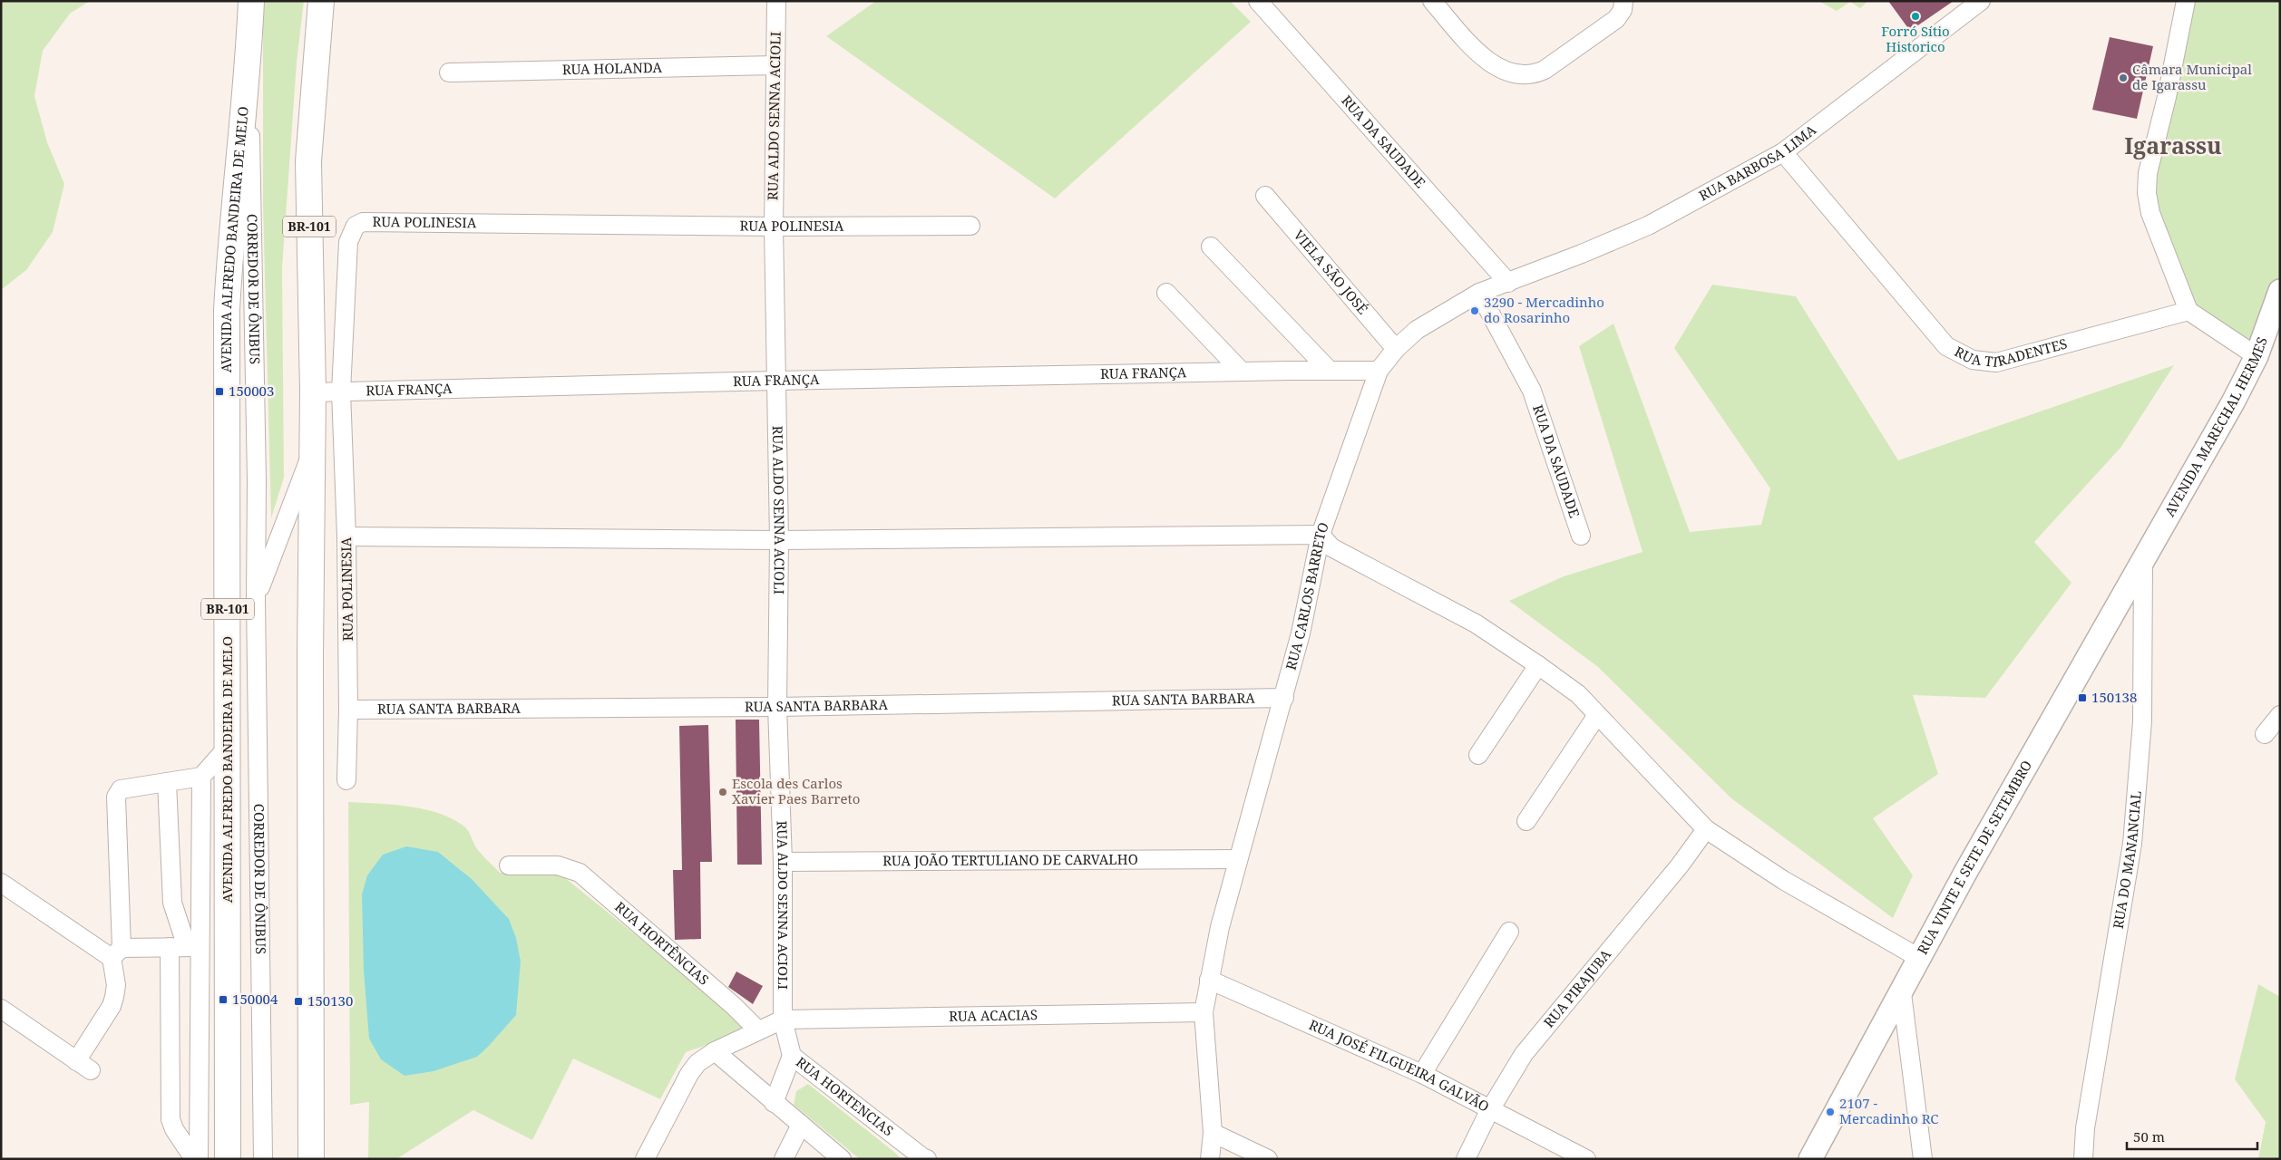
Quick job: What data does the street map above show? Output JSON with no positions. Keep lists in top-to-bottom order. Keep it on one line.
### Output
{"streets":{"highway":["BR-101","AVENIDA ALFREDO BANDEIRA DE MELO"],"main road":["AVENIDA MARECHAL HERMES","RUA VINTE E SETE DE SETEMBRO"],"street":["RUA HOLANDA","RUA ALDO SENNA ACIOLI","RUA DA SAUDADE","RUA BARBOSA LIMA","RUA POLINESIA","VIELA SÃO JOSÉ","CORREDOR DE ÔNIBUS","RUA TIRADENTES","RUA FRANÇA","RUA CARLOS BARRETO","RUA SANTA BARBARA","RUA JOÃO TERTULIANO DE CARVALHO","RUA DO MANANCIAL","RUA HORTÊNCIAS","RUA PIRAJUBA","RUA ACACIAS","RUA JOSÉ FILGUEIRA GALVÃO","RUA HORTENCIAS"]},"crossings":[["RUA HOLANDA","RUA ALDO SENNA ACIOLI"],["RUA ALDO SENNA ACIOLI","RUA POLINESIA"],["RUA ALDO SENNA ACIOLI","RUA FRANÇA"],["RUA ALDO SENNA ACIOLI","RUA SANTA BARBARA"],["RUA ALDO SENNA ACIOLI","RUA JOÃO TERTULIANO DE CARVALHO"],["RUA ALDO SENNA ACIOLI","RUA ACACIAS"],["RUA ALDO SENNA ACIOLI","RUA HORTENCIAS"],["RUA DA SAUDADE","RUA BARBOSA LIMA"],["RUA DA SAUDADE","RUA CARLOS BARRETO"],["RUA BARBOSA LIMA","RUA TIRADENTES"],["RUA BARBOSA LIMA","RUA CARLOS BARRETO"],["RUA POLINESIA","RUA FRANÇA"],["RUA POLINESIA","RUA SANTA BARBARA"],["BR-101","CORREDOR DE ÔNIBUS"],["BR-101","RUA FRANÇA"],["AVENIDA ALFREDO BANDEIRA DE MELO","CORREDOR DE ÔNIBUS"],["VIELA SÃO JOSÉ","RUA CARLOS BARRETO"],["RUA FRANÇA","RUA CARLOS BARRETO"],["AVENIDA MARECHAL HERMES","RUA VINTE E SETE DE SETEMBRO"],["AVENIDA MARECHAL HERMES","RUA DO MANANCIAL"],["RUA CARLOS BARRETO","RUA SANTA BARBARA"],["RUA CARLOS BARRETO","RUA JOÃO TERTULIANO DE CARVALHO"],["RUA CARLOS BARRETO","RUA ACACIAS"],["RUA CARLOS BARRETO","RUA JOSÉ FILGUEIRA GALVÃO"],["RUA VINTE E SETE DE SETEMBRO","RUA DO MANANCIAL"],["RUA PIRAJUBA","RUA JOSÉ FILGUEIRA GALVÃO"],["RUA ACACIAS","RUA HORTENCIAS"]],"districts":["Igarassu"],"places":{"other":["Forró Sítio Historico","Câmara Municipal de Igarassu","3290 - Mercadinho do Rosarinho","Escola des Carlos Xavier Paes Barreto","2107 - Mercadinho RC"],"transit":["150003","150138","150004","150130"]},"scale_bar":"50 m"}
